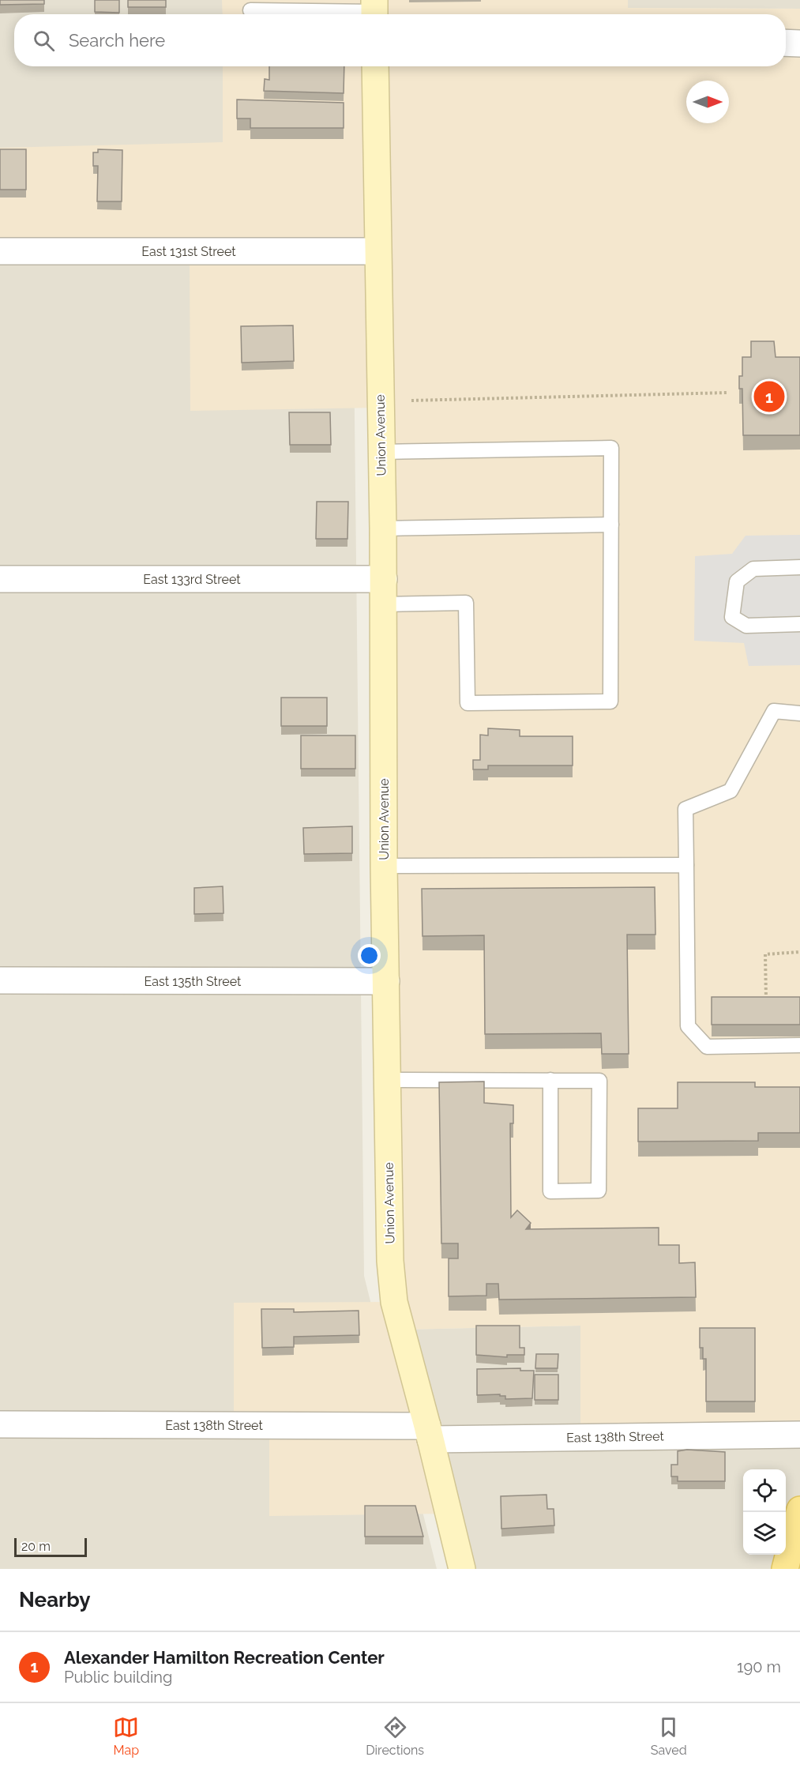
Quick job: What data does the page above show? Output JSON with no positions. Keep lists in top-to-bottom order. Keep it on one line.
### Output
{"streets":{"main road":["Union Avenue"],"street":["East 131st Street","East 133rd Street","East 135th Street","East 138th Street"]},"crossings":[["East 131st Street","Union Avenue"],["Union Avenue","East 133rd Street"],["Union Avenue","East 135th Street"],["Union Avenue","East 138th Street"]],"scale_bar":"20 m","north":"right","page":{"search":"Search here","pins":"1","scale":"20 m","heading":"Nearby","list":[{"mark":"1","name":"Alexander Hamilton Recreation Center","note":"Public building","value":"190 m"}],"nav":["Map","Directions","Saved"]}}
